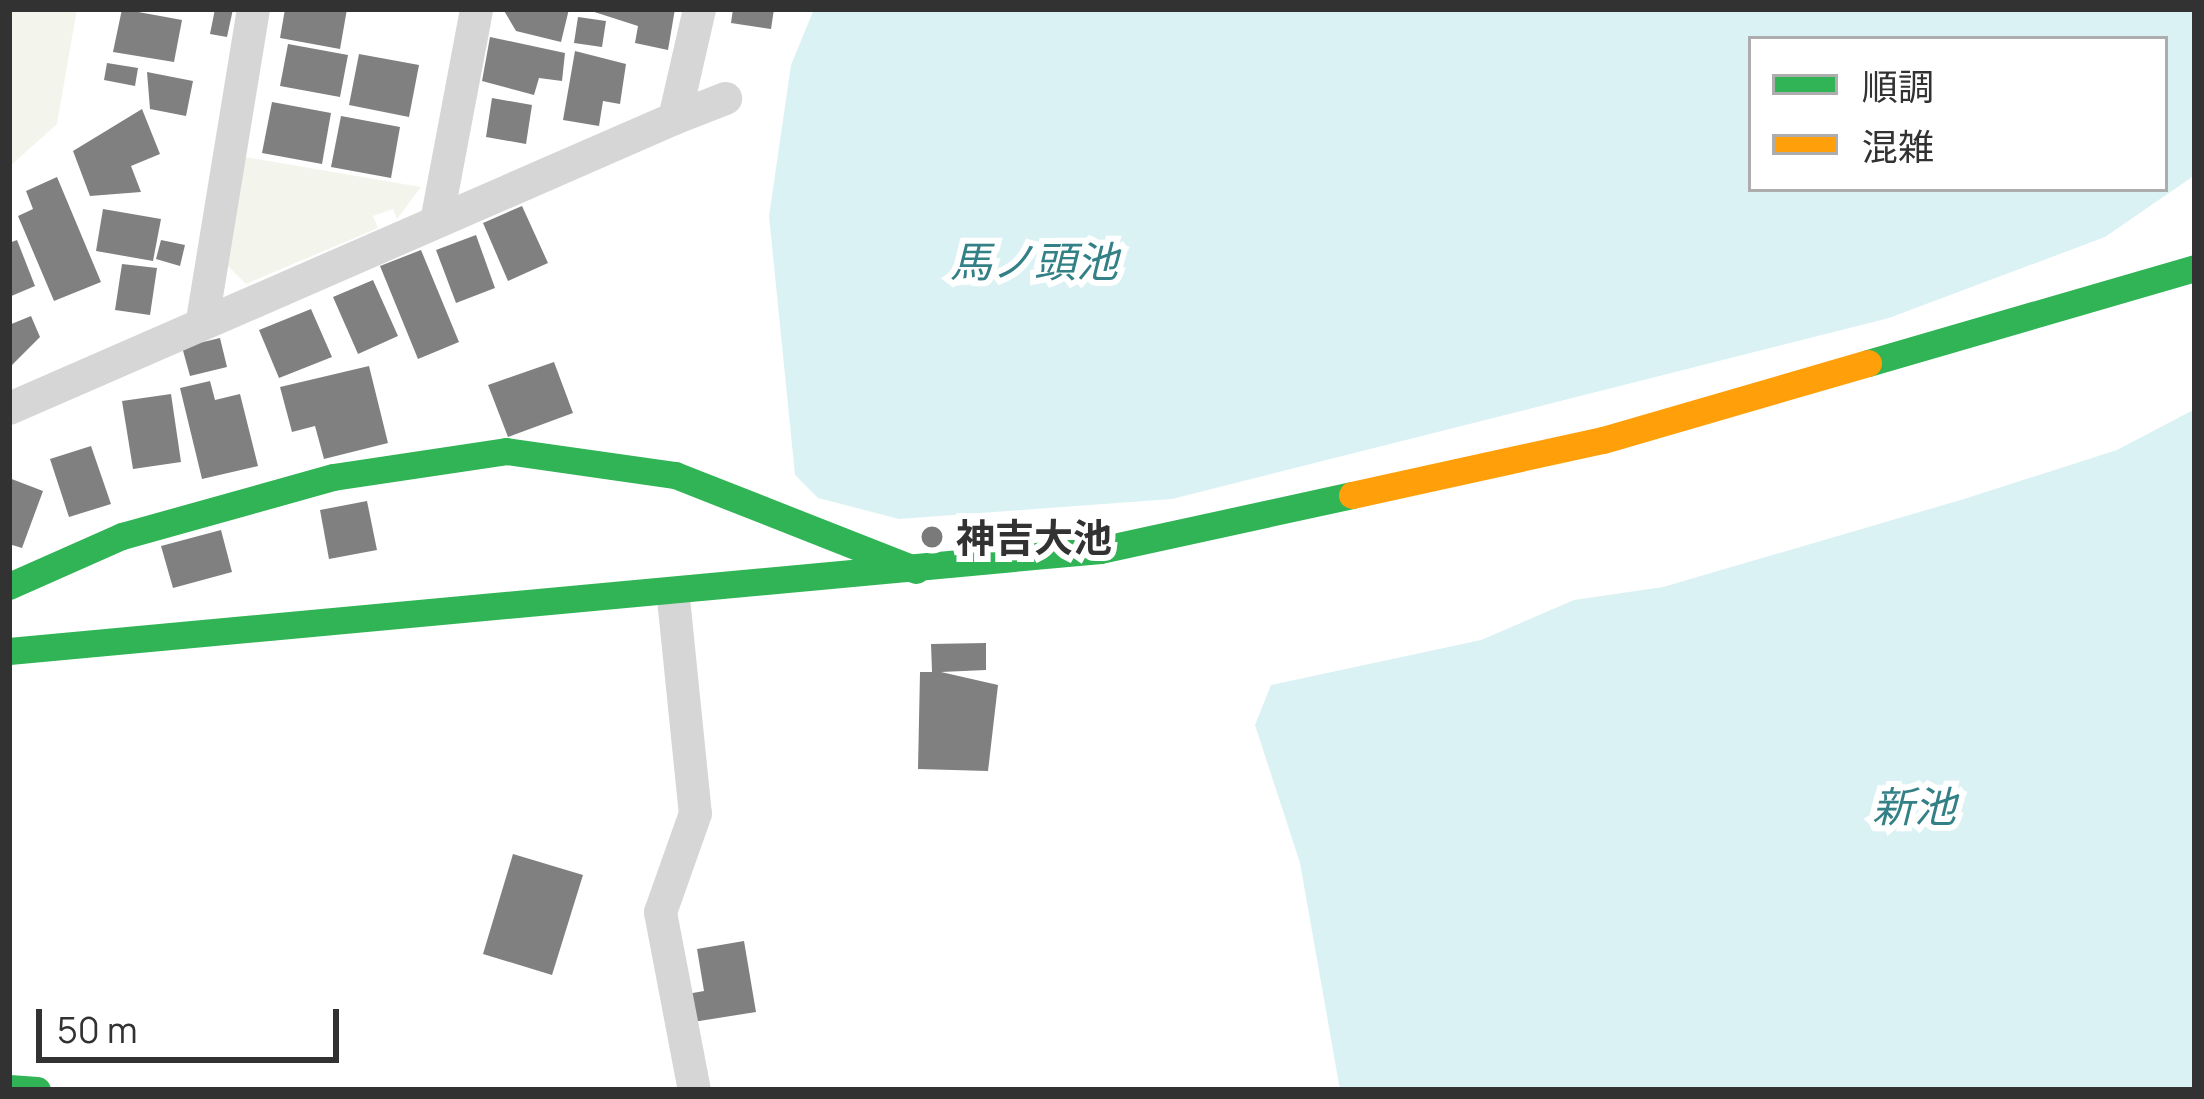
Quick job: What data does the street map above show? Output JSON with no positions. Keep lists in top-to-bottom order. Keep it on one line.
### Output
{"water":["馬ノ頭池","新池"],"places":["神吉大池"],"legend":["順調","混雑"],"scale_bar":"50 m"}
